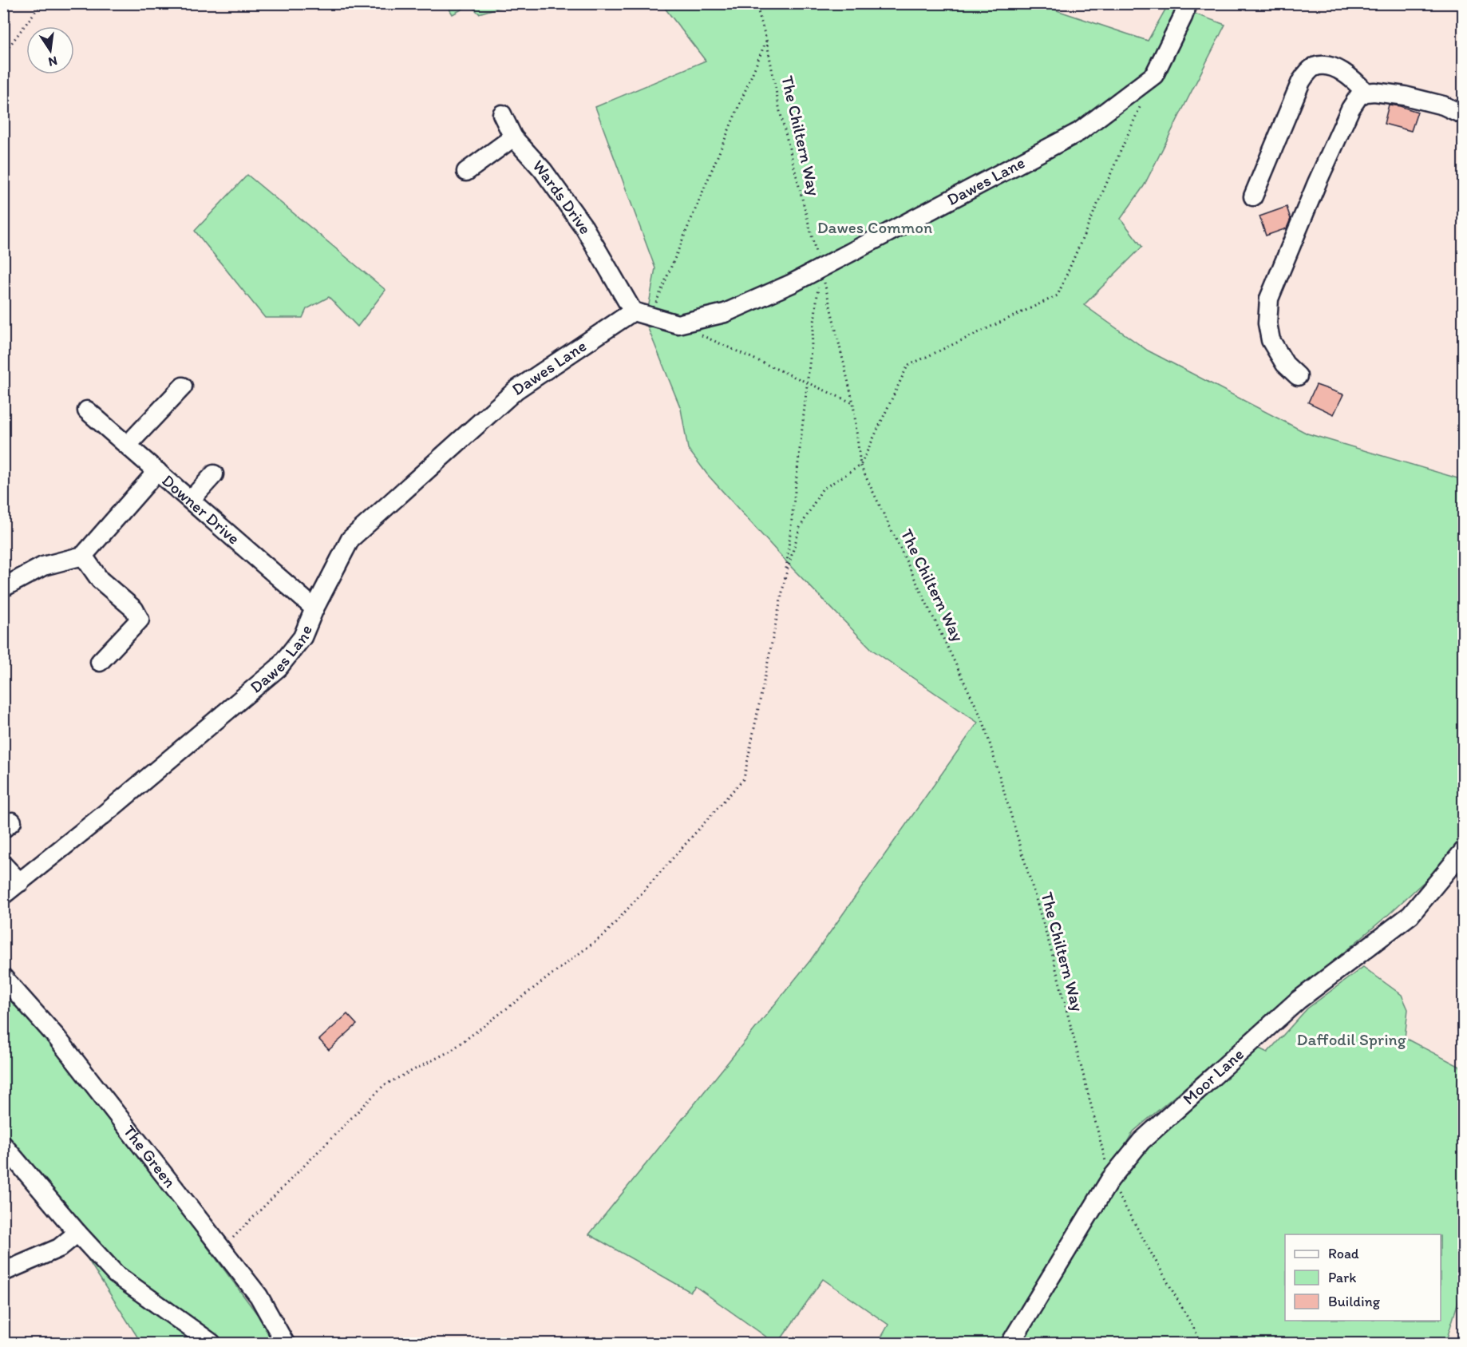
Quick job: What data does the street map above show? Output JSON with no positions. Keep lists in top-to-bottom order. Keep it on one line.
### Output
{"streets":{"street":["Dawes Lane","Wards Drive","Downer Drive","Moor Lane","The Green"],"path":["The Chiltern Way"]},"crossings":[["The Chiltern Way","Dawes Lane"],["Dawes Lane","Wards Drive"],["Dawes Lane","Downer Drive"]],"parks":["Dawes Common","Daffodil Spring"],"legend":["Road","Park","Building"],"north":"bottom"}
